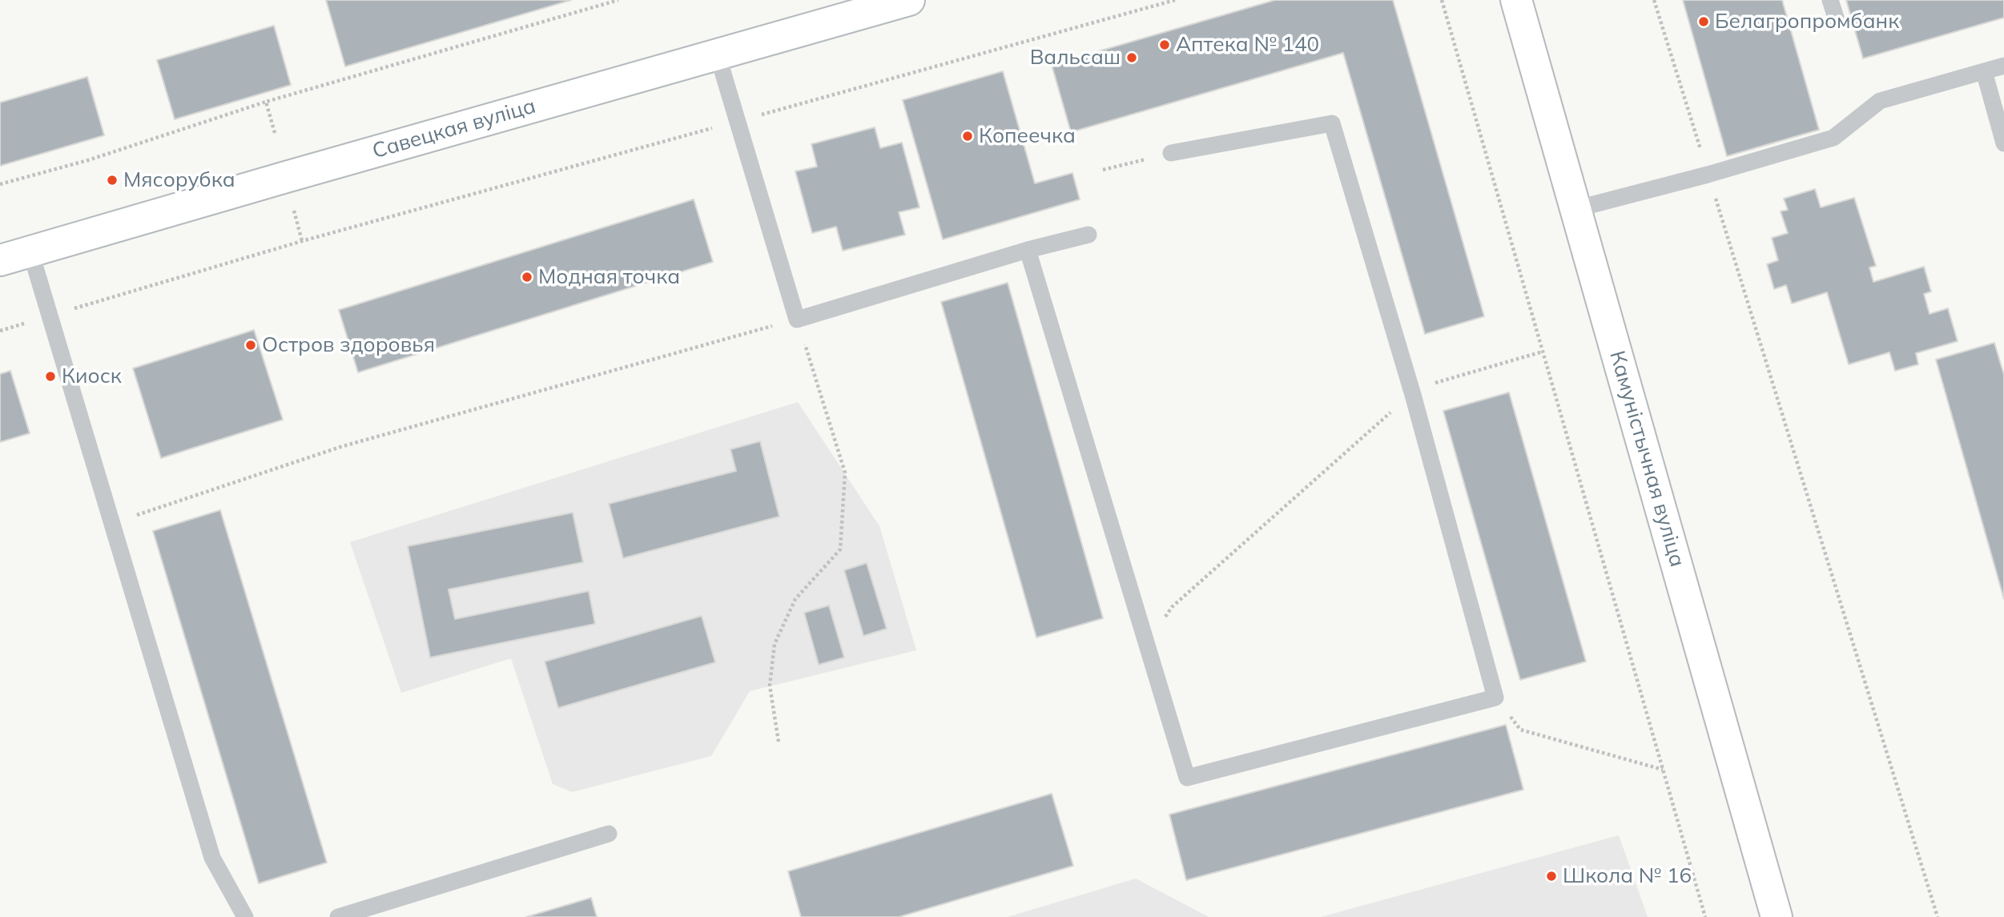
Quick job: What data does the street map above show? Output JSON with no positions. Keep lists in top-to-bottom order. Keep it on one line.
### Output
{"streets":{"street":["Савецкая вуліца","Камуністычная вуліца"]},"places":["Белагропромбанк","Аптека № 140","Вальсаш","Копеечка","Мясорубка","Модная точка","Остров здоровья","Киоск","Школа № 16"]}
